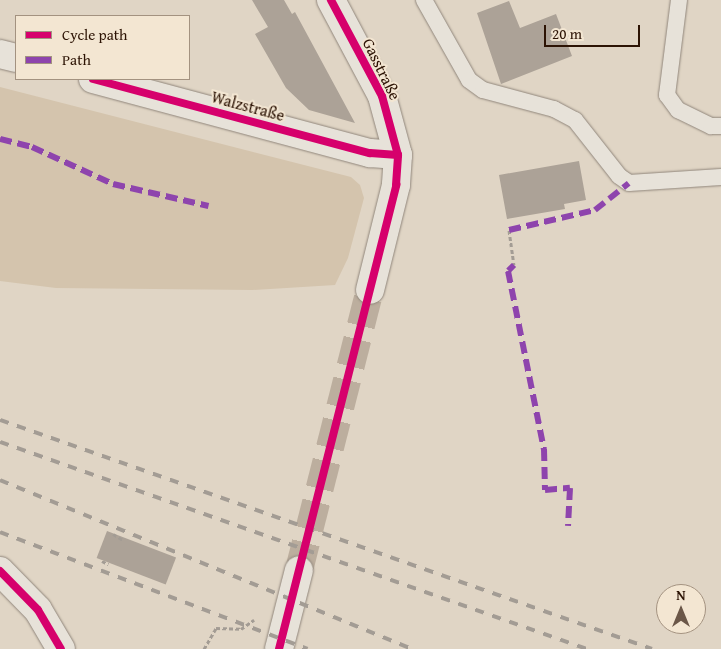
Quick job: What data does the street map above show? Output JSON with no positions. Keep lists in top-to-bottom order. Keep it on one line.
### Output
{"streets":{"street":["Gasstraße","Walzstraße"]},"crossings":[["Gasstraße","Walzstraße"]],"legend":["Cycle path","Path"],"scale_bar":"20 m","north":"top"}
